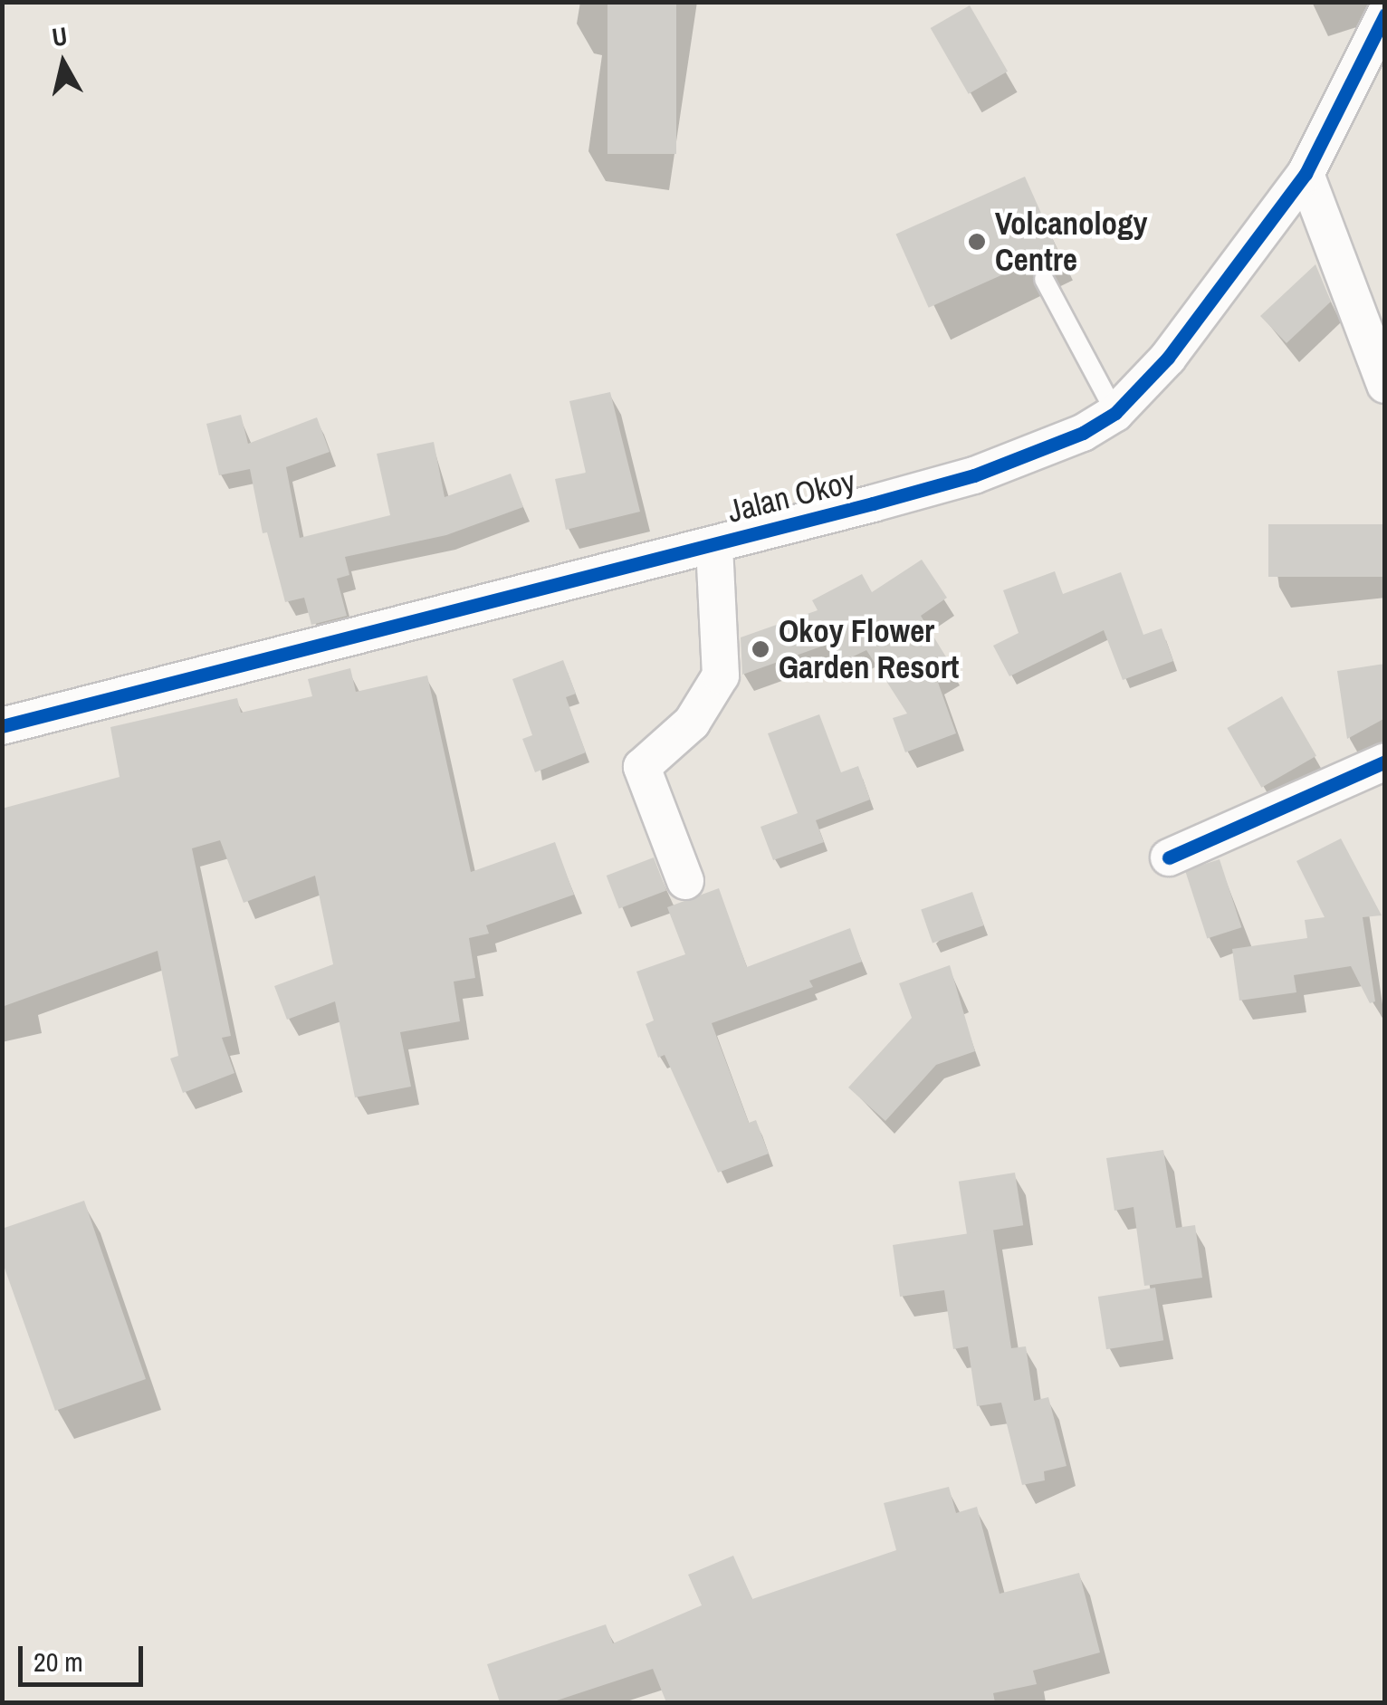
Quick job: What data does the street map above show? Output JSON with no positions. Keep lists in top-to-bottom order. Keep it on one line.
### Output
{"streets":{"street":["Jalan Okoy"]},"places":["Volcanology Centre","Okoy Flower Garden Resort"],"scale_bar":"20 m","north":"top"}
